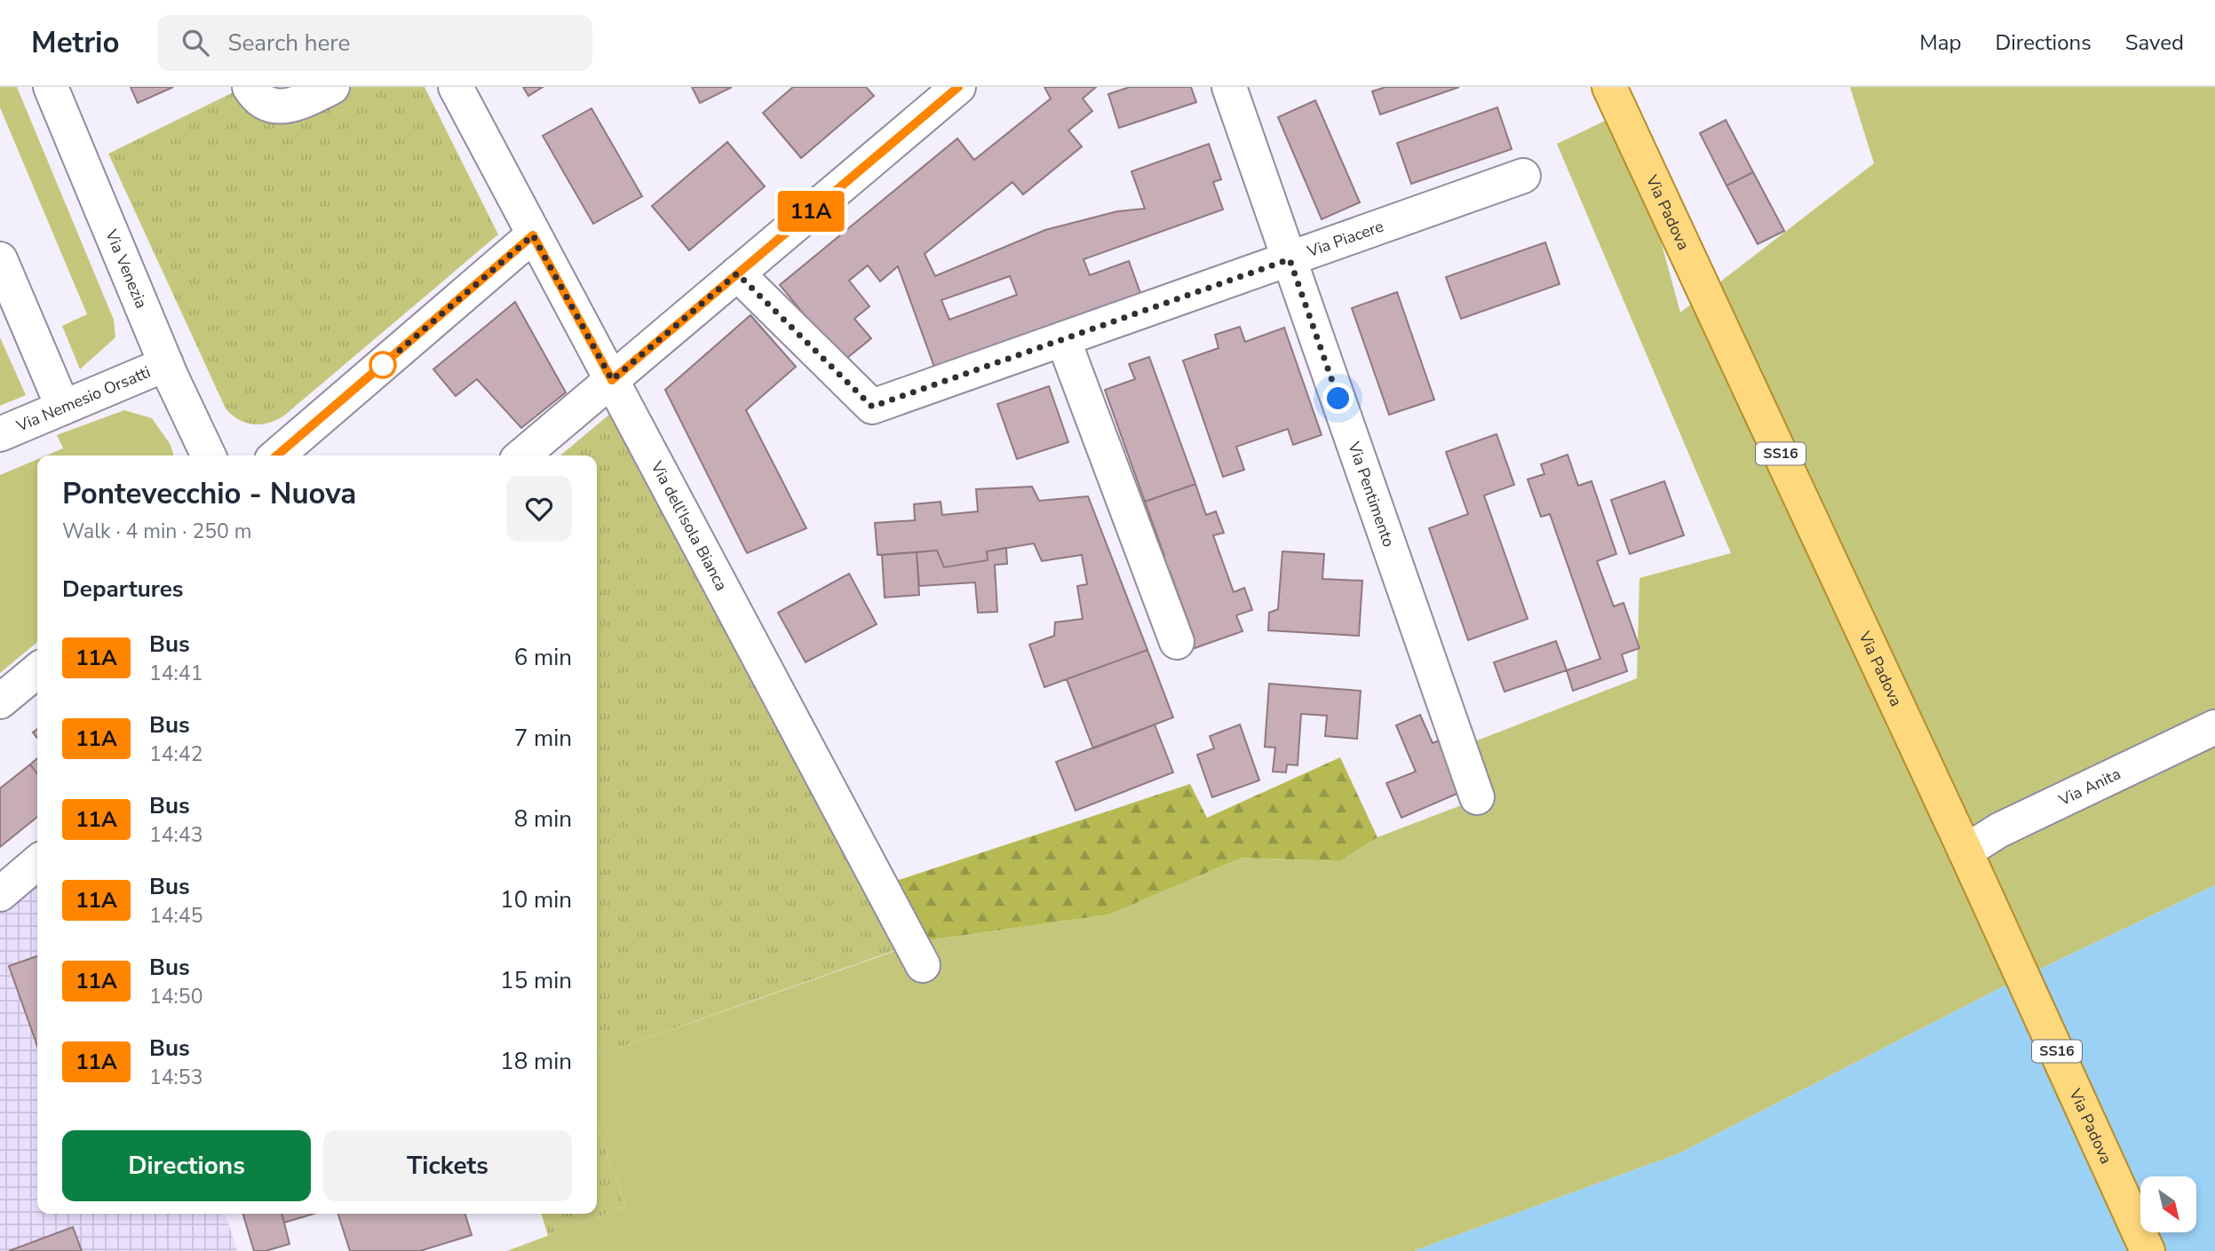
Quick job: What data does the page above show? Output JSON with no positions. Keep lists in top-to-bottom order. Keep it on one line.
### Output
{"streets":{"main road":["Via Padova","SS16"],"street":["Via Piacere","Via Venezia","Via Nemesio Orsatti","Via Pentimento","Via dell'Isola Bianca","Via Anita"]},"crossings":[["Via Padova","Via Anita"],["Via Piacere","Via Pentimento"],["Via Venezia","Via Nemesio Orsatti"]],"lines":["bus line 11A"],"north":"bottom right","page":{"header":"Metrio","search":"Search here","nav":["Map","Directions","Saved"],"on_map":"11A","heading":[["Pontevecchio - Nuova","Walk · 4 min · 250 m"],"Departures"],"list":[{"mark":"11A","name":"Bus","note":"14:41","value":"6 min"},{"mark":"11A","name":"Bus","note":"14:42","value":"7 min"},{"mark":"11A","name":"Bus","note":"14:43","value":"8 min"},{"mark":"11A","name":"Bus","note":"14:45","value":"10 min"},{"mark":"11A","name":"Bus","note":"14:50","value":"15 min"},{"mark":"11A","name":"Bus","note":"14:53","value":"18 min"}],"buttons":["Directions","Tickets"]}}
